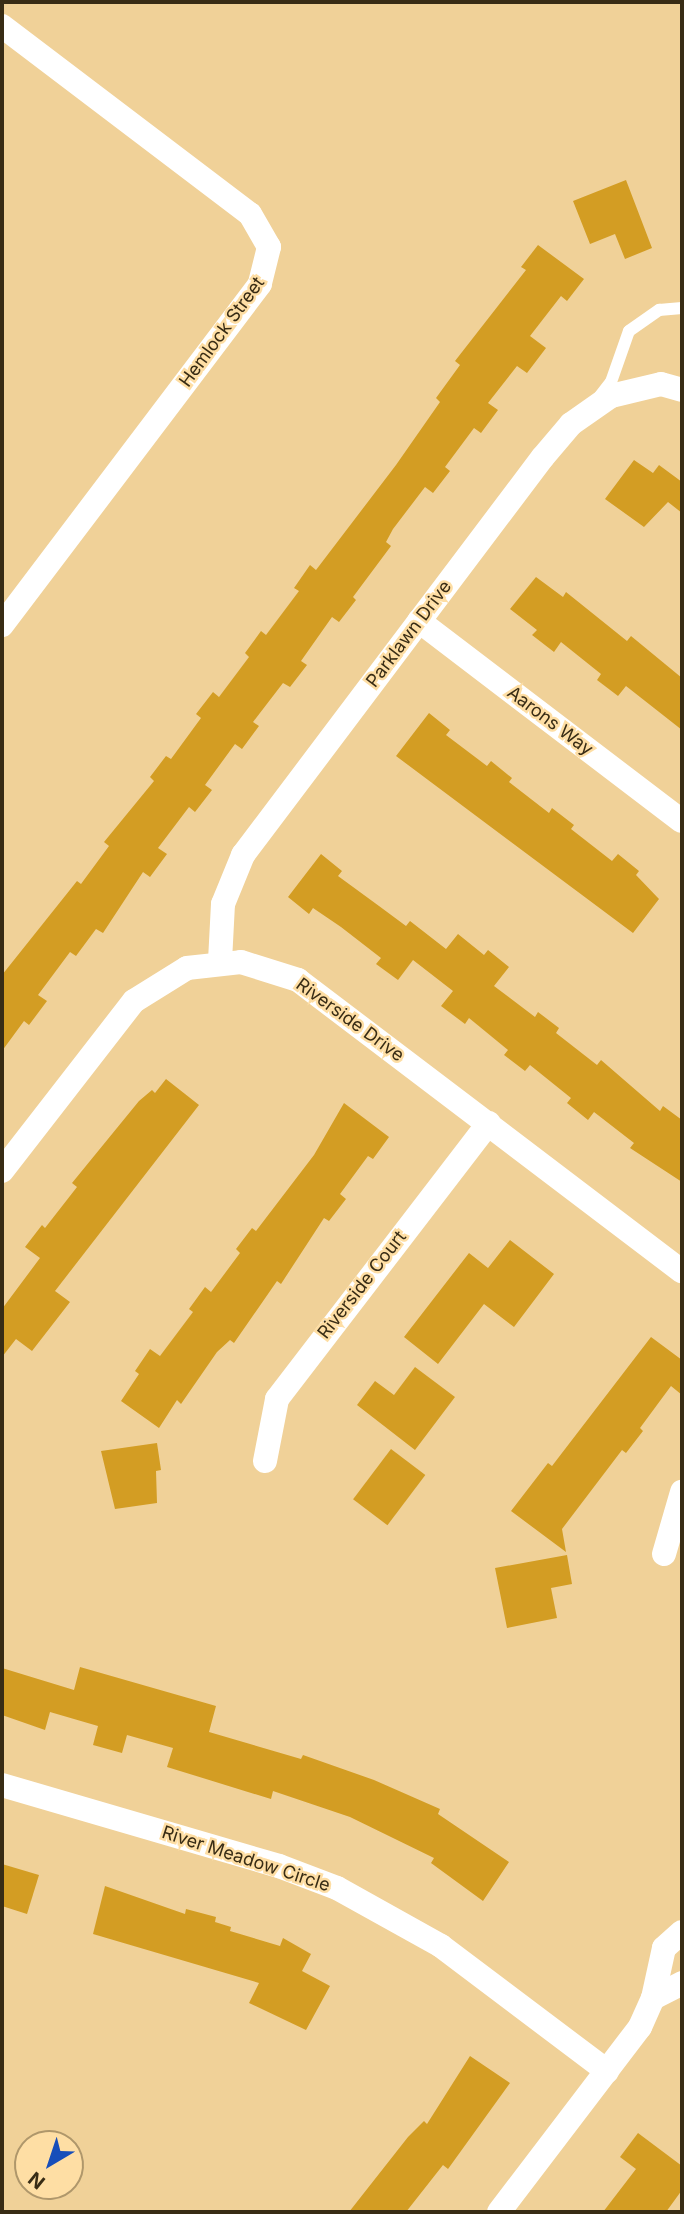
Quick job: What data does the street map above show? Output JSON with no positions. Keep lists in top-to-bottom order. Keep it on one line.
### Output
{"streets":{"street":["Hemlock Street","Parklawn Drive","Aarons Way","Riverside Drive","Riverside Court","River Meadow Circle"]},"crossings":[["Parklawn Drive","Aarons Way"],["Parklawn Drive","Riverside Drive"],["Riverside Drive","Riverside Court"]],"north":"bottom left"}
